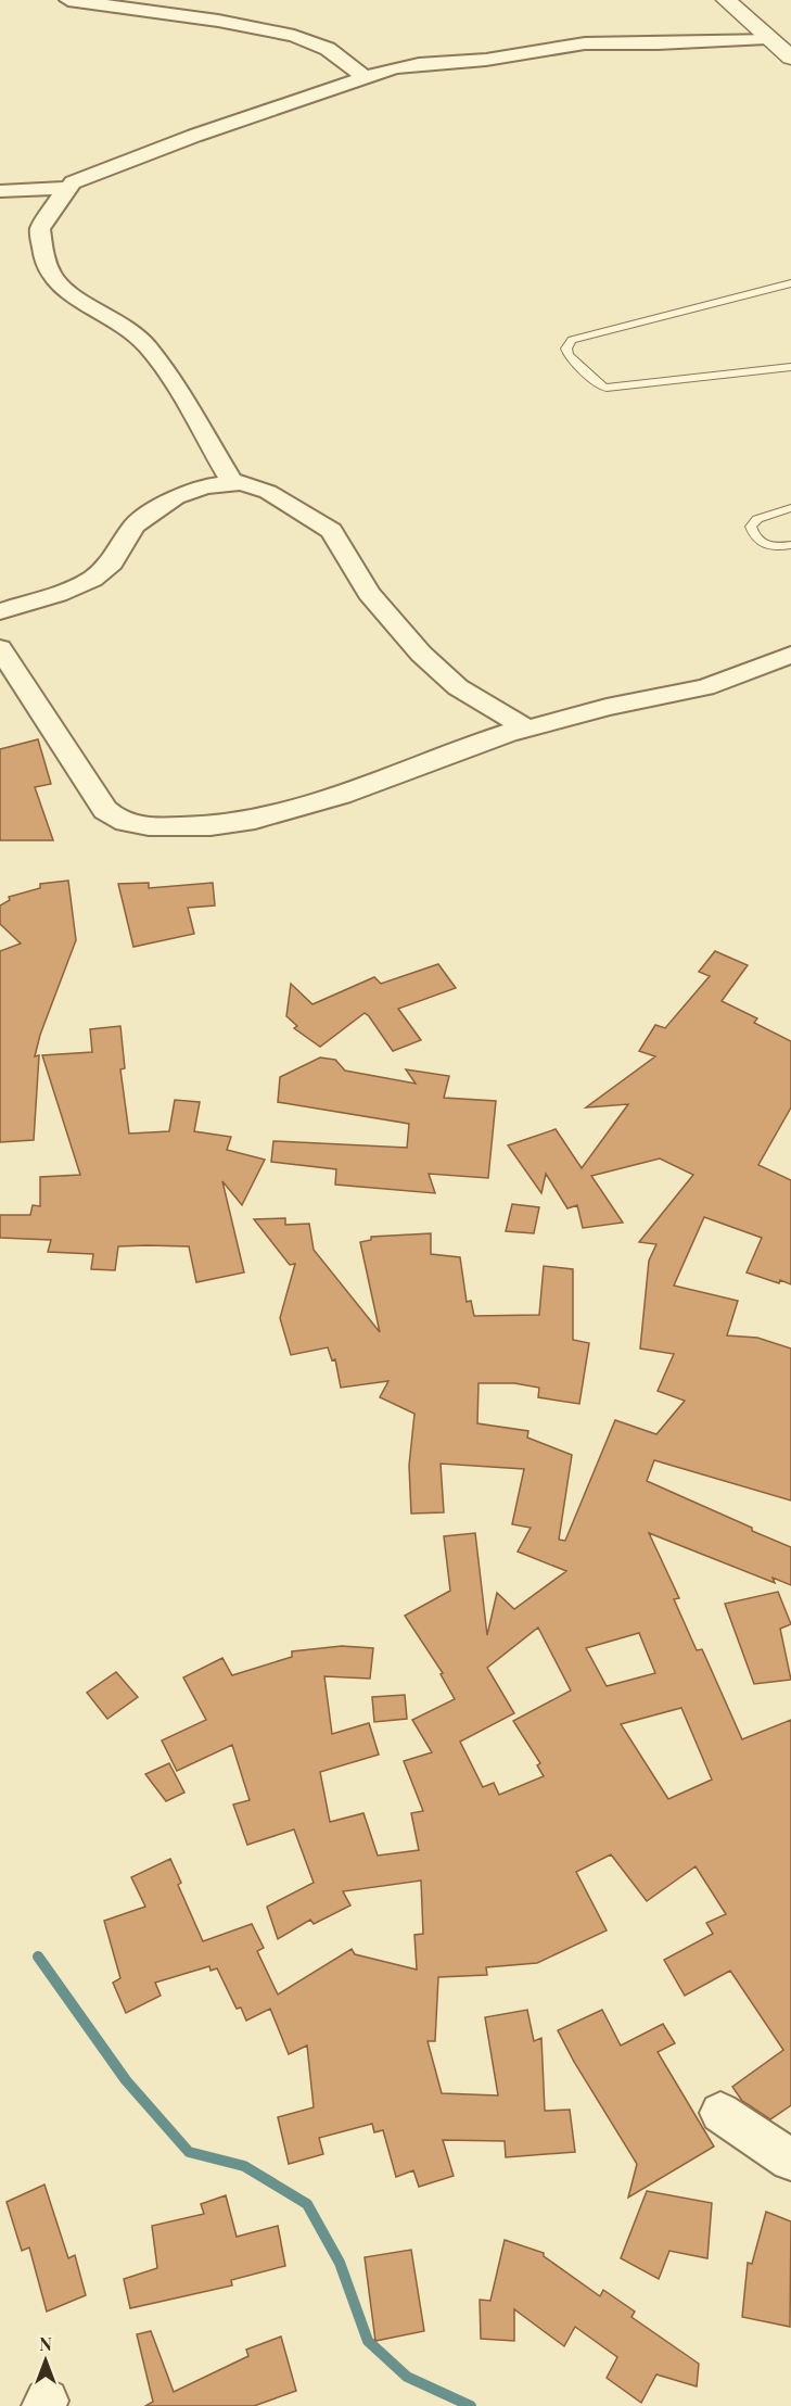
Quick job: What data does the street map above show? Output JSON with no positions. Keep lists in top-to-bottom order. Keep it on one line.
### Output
{"north":"top"}
